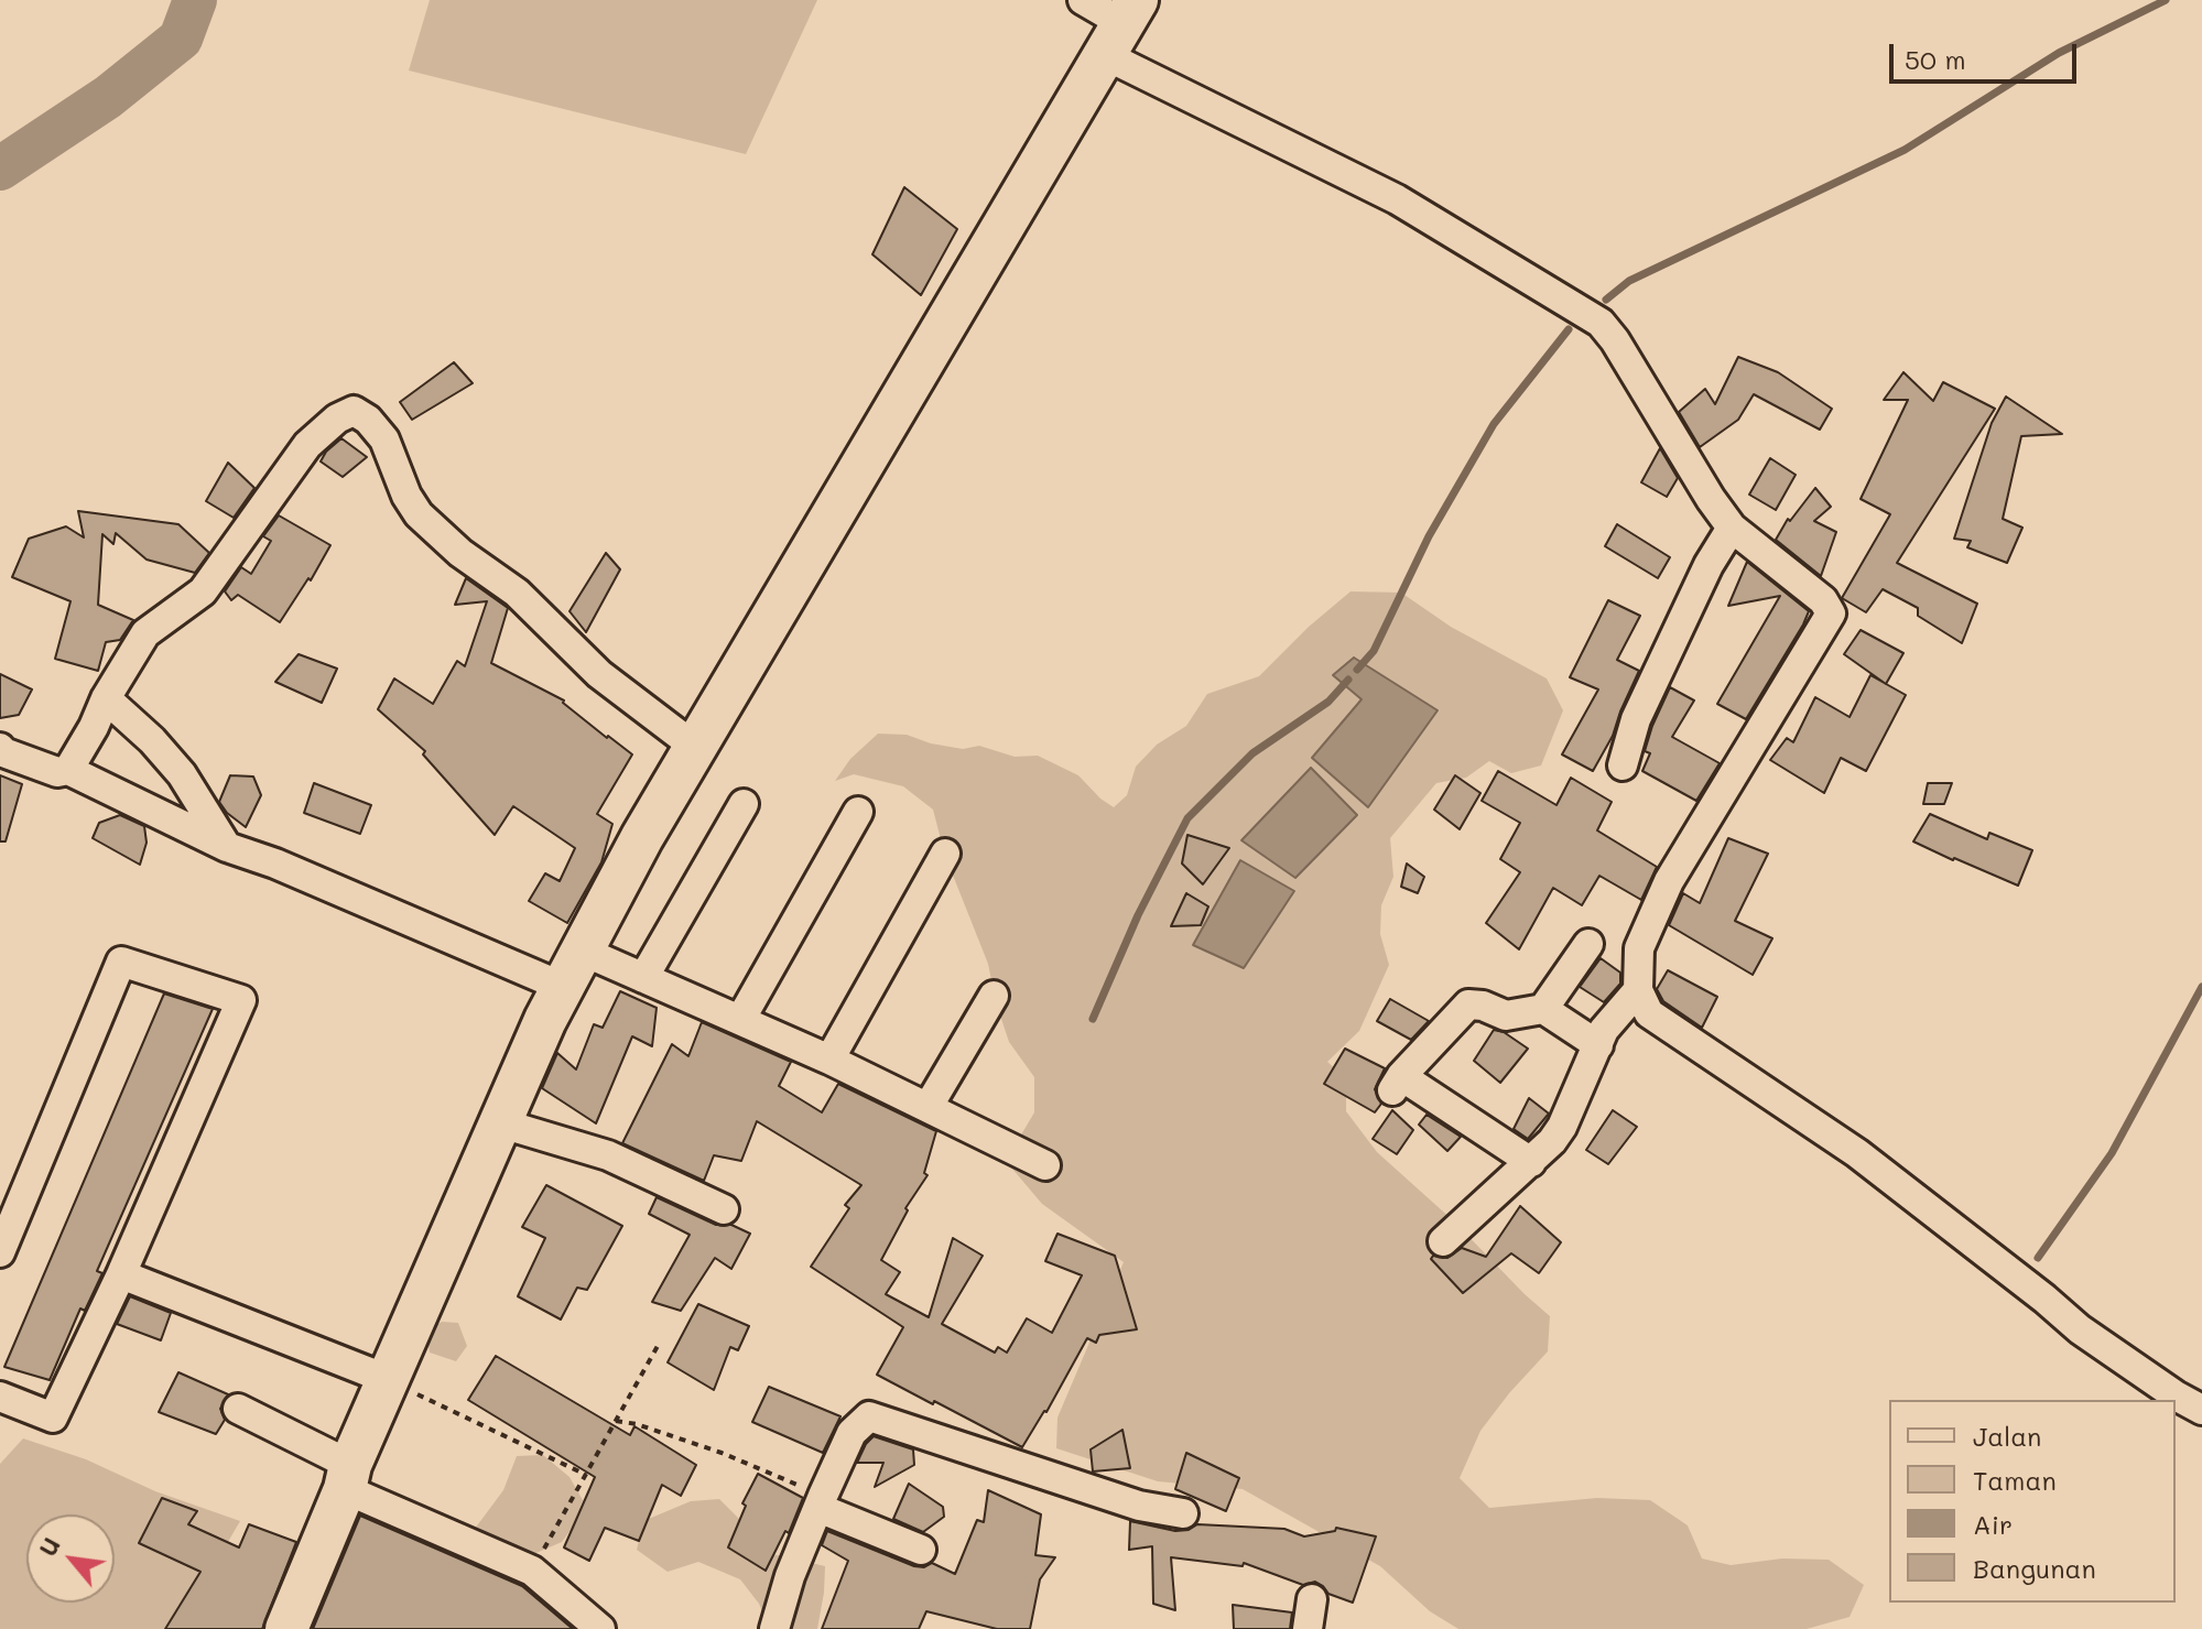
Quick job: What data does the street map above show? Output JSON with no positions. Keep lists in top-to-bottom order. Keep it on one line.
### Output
{"legend":["Jalan","Taman","Air","Bangunan"],"scale_bar":"50 m","north":"top left"}
